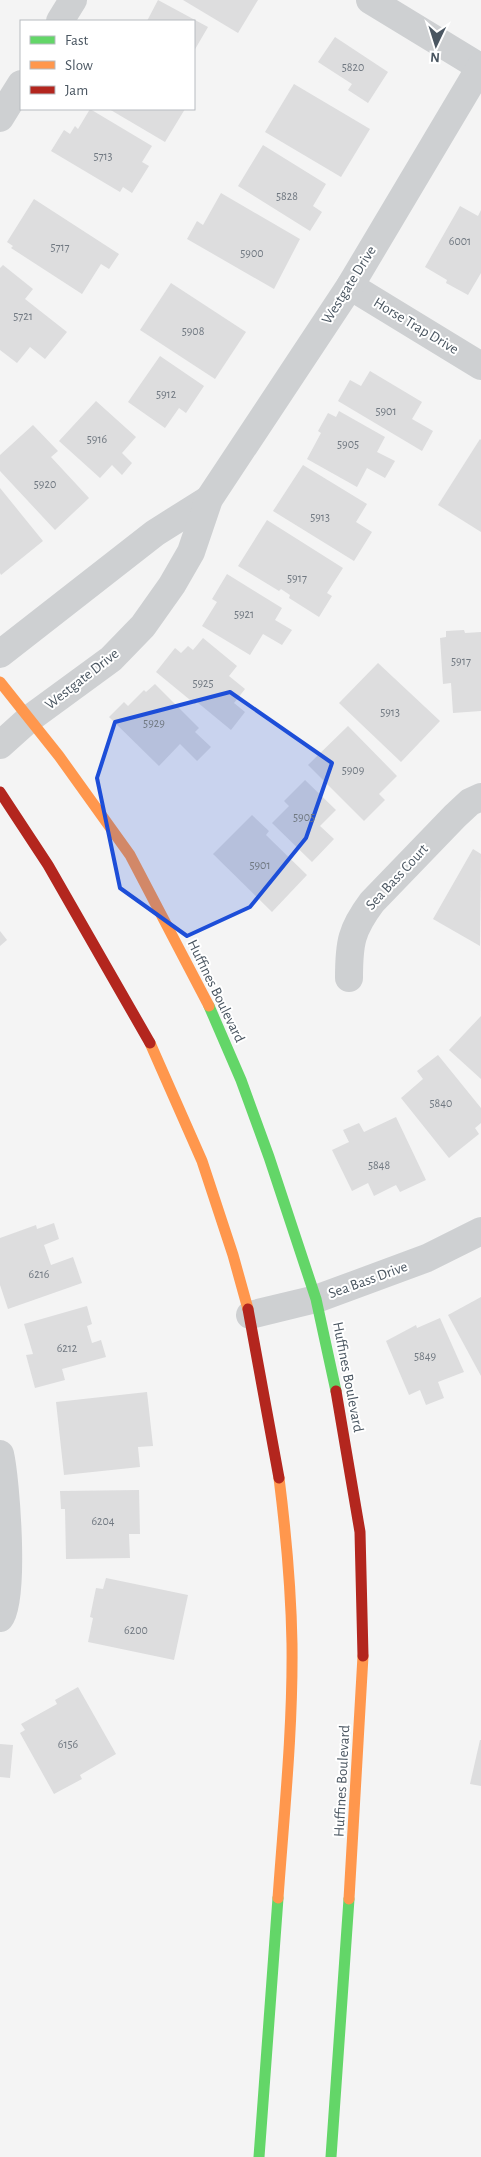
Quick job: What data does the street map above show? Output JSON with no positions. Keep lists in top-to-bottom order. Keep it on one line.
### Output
{"streets":{"main road":["Huffines Boulevard"],"street":["Westgate Drive","Horse Trap Drive","Sea Bass Court","Sea Bass Drive"]},"crossings":[["Westgate Drive","Horse Trap Drive"],["Westgate Drive","Huffines Boulevard"],["Huffines Boulevard","Sea Bass Drive"]],"house_numbers":["5820","5713","5828","6001","5717","5900","5721","5908","5912","5901","5916","5905","5920","5913","5917","5921","5917","5925","5913","5929","5909","5905","5901","5840","5848","6216","6212","5849","6204","6200","6156"],"legend":["Fast","Slow","Jam"],"north":"bottom"}
